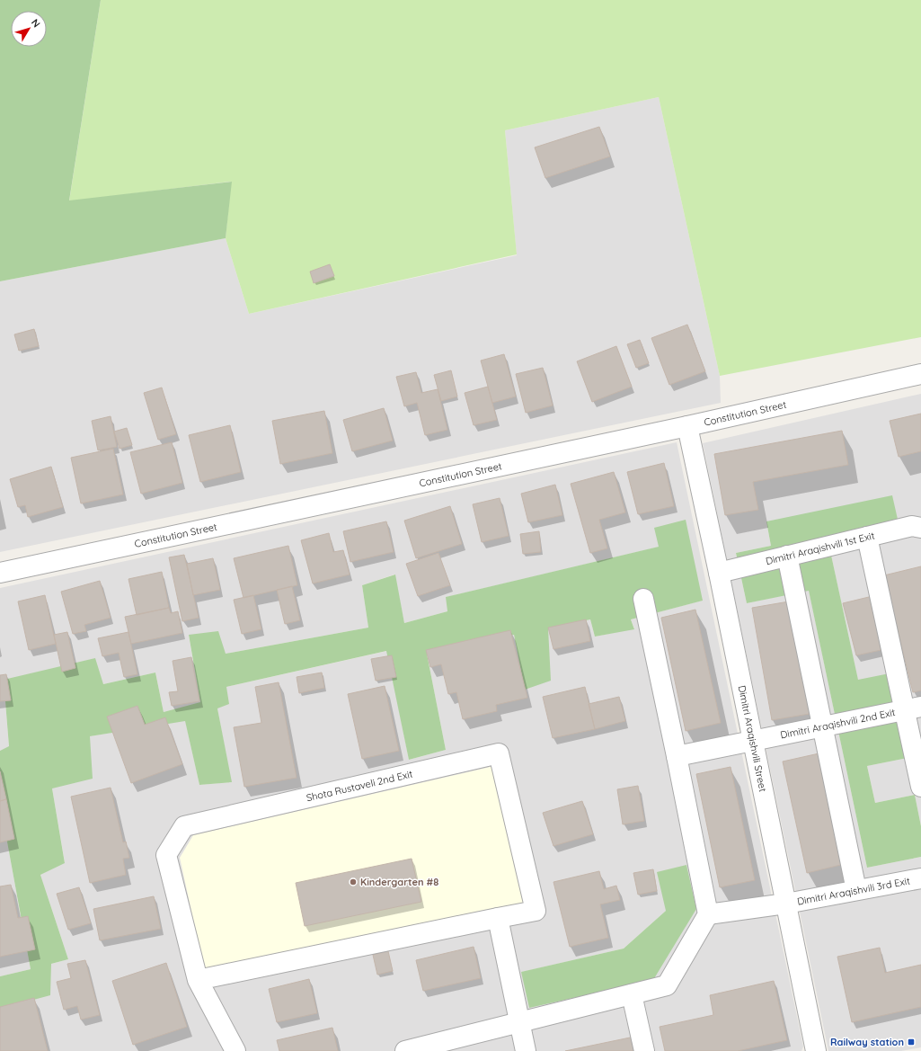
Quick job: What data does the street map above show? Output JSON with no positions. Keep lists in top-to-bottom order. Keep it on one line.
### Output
{"streets":{"street":["Constitution Street","Dimitri Araqishvili 1st Exit","Dimitri Araqishvili 2nd Exit","Dimitri Araqishvili Street","Shota Rustaveli 2nd Exit","Dimitri Araqishvili 3rd Exit"]},"crossings":[["Constitution Street","Dimitri Araqishvili Street"],["Dimitri Araqishvili 1st Exit","Dimitri Araqishvili Street"],["Dimitri Araqishvili 2nd Exit","Dimitri Araqishvili Street"],["Dimitri Araqishvili Street","Dimitri Araqishvili 3rd Exit"]],"places":{"other":["Kindergarten #8"],"transit":["Railway station"]},"north":"top right"}
